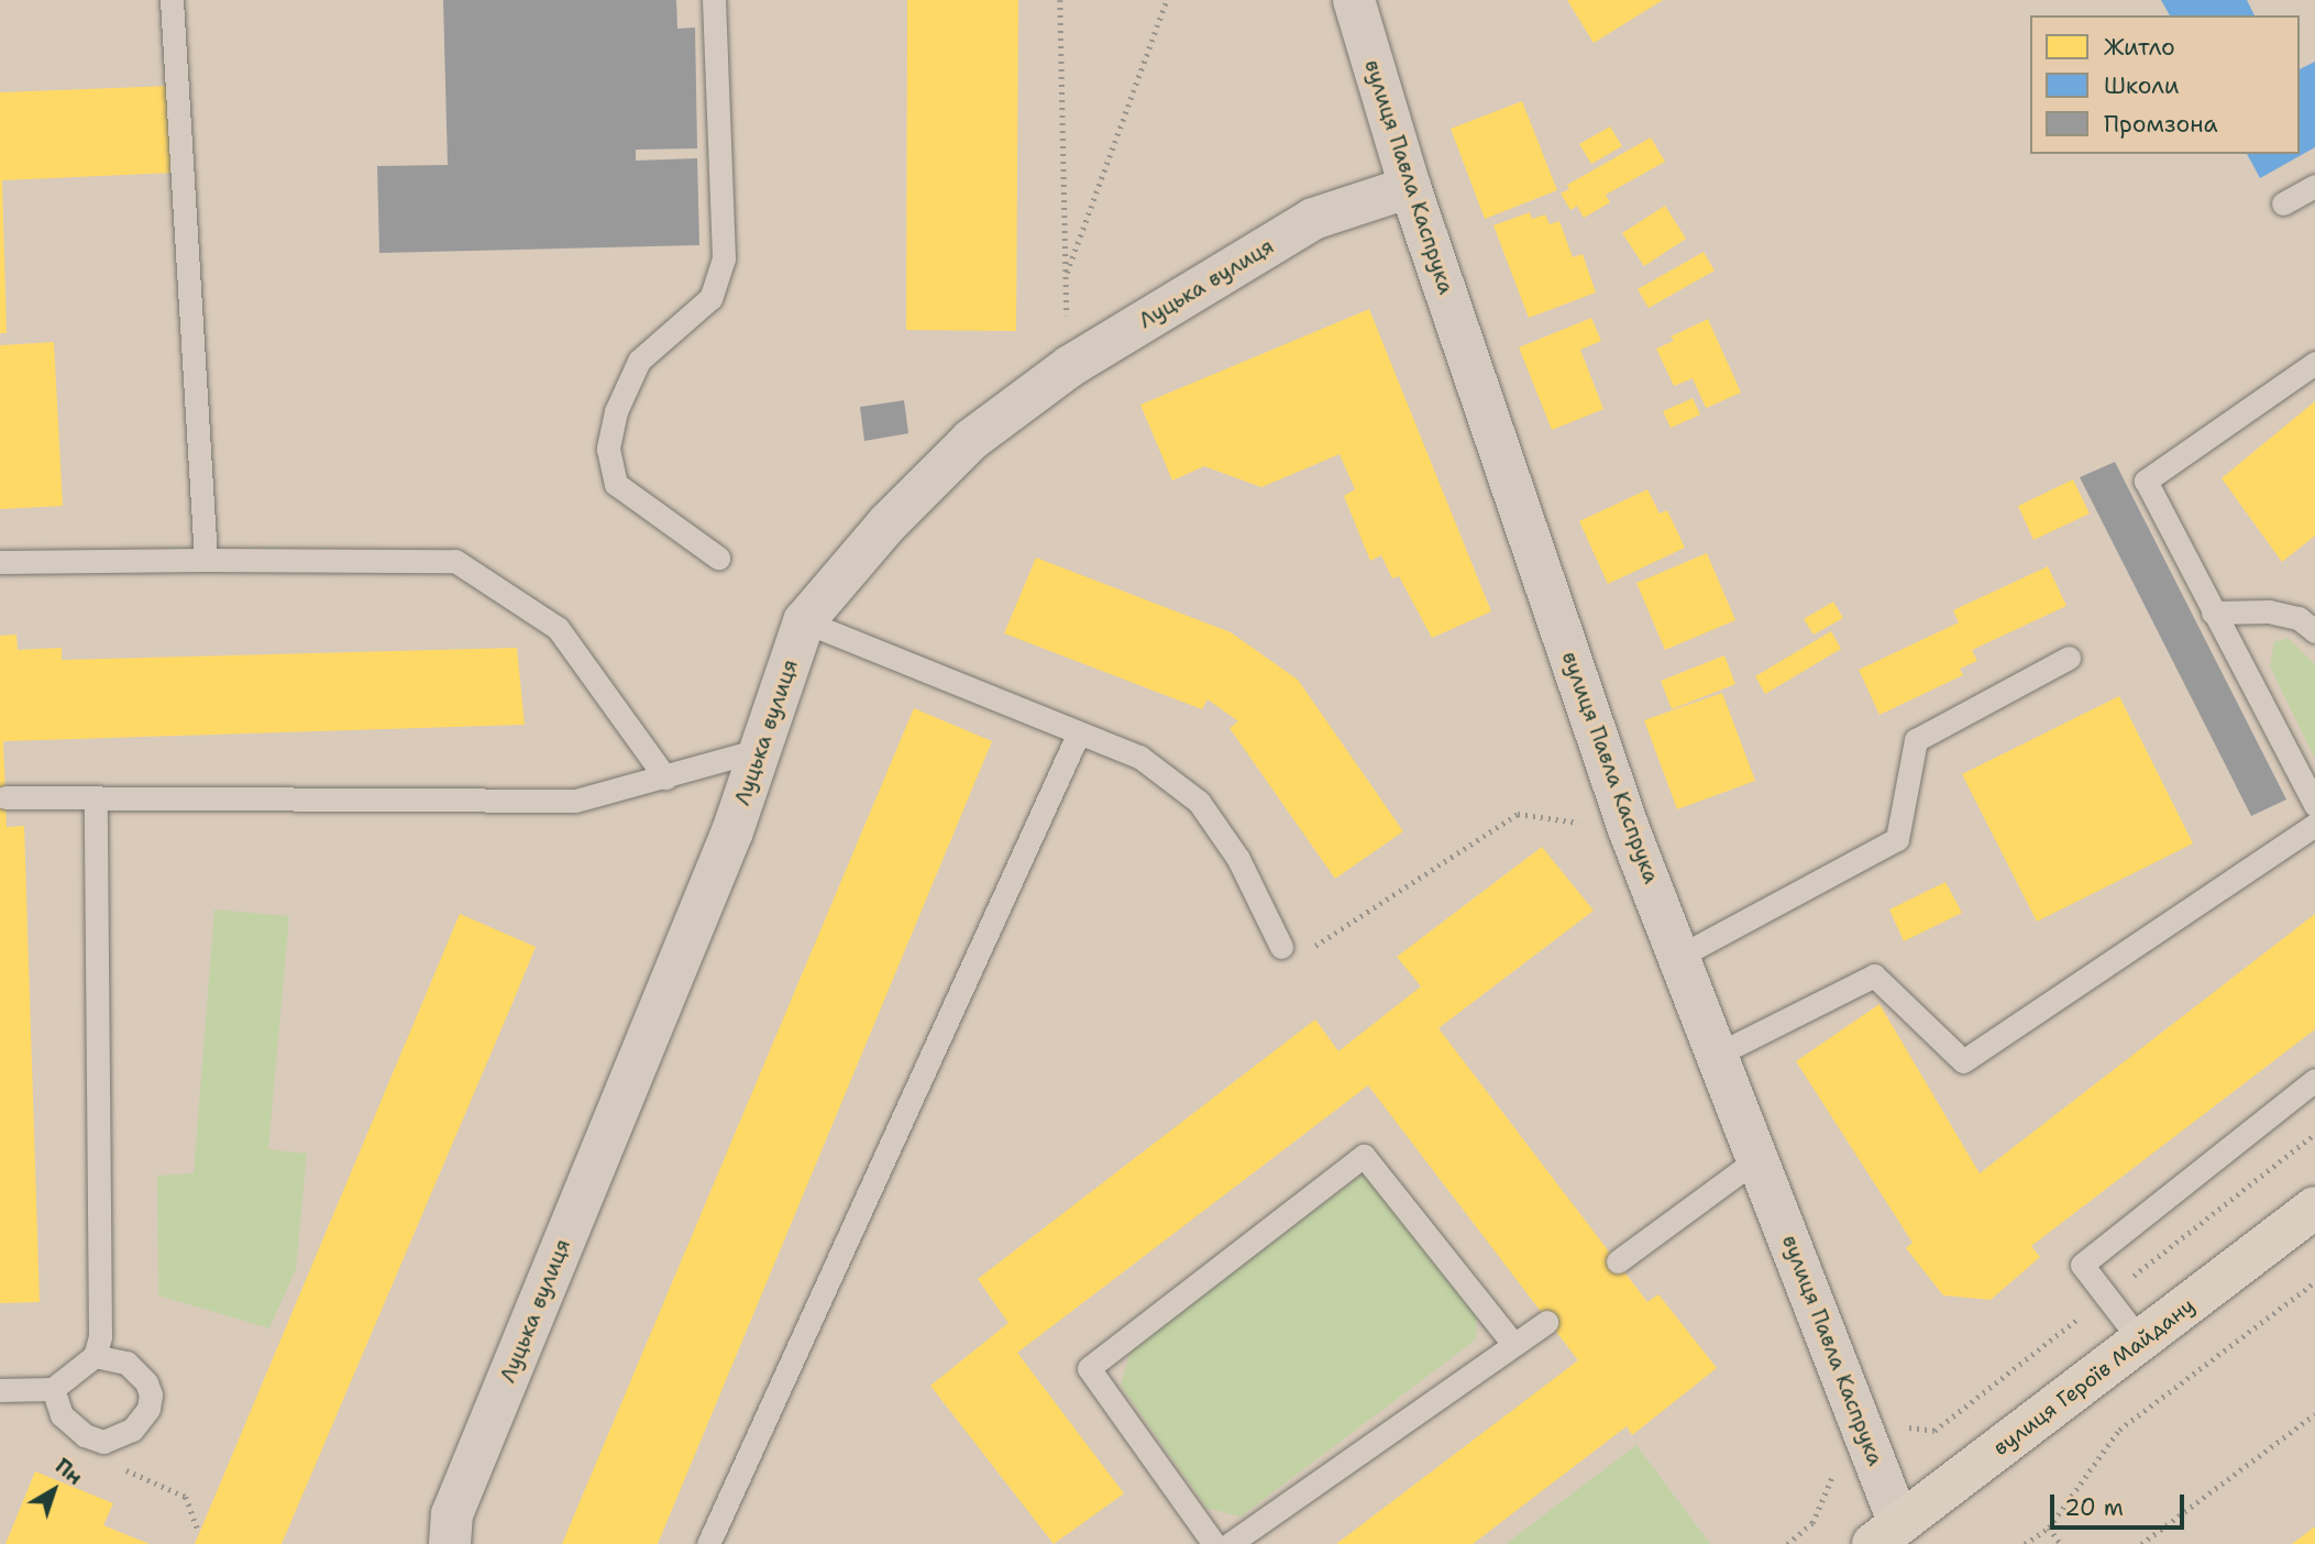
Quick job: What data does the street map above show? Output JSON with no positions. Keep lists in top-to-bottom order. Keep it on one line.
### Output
{"streets":{"main road":["вулиця Героїв Майдану"],"street":["вулиця Павла Каспрука","Луцька вулиця"]},"crossings":[["вулиця Павла Каспрука","Луцька вулиця"],["вулиця Павла Каспрука","вулиця Героїв Майдану"]],"legend":["Житло","Школи","Промзона"],"scale_bar":"20 m","north":"top right"}
